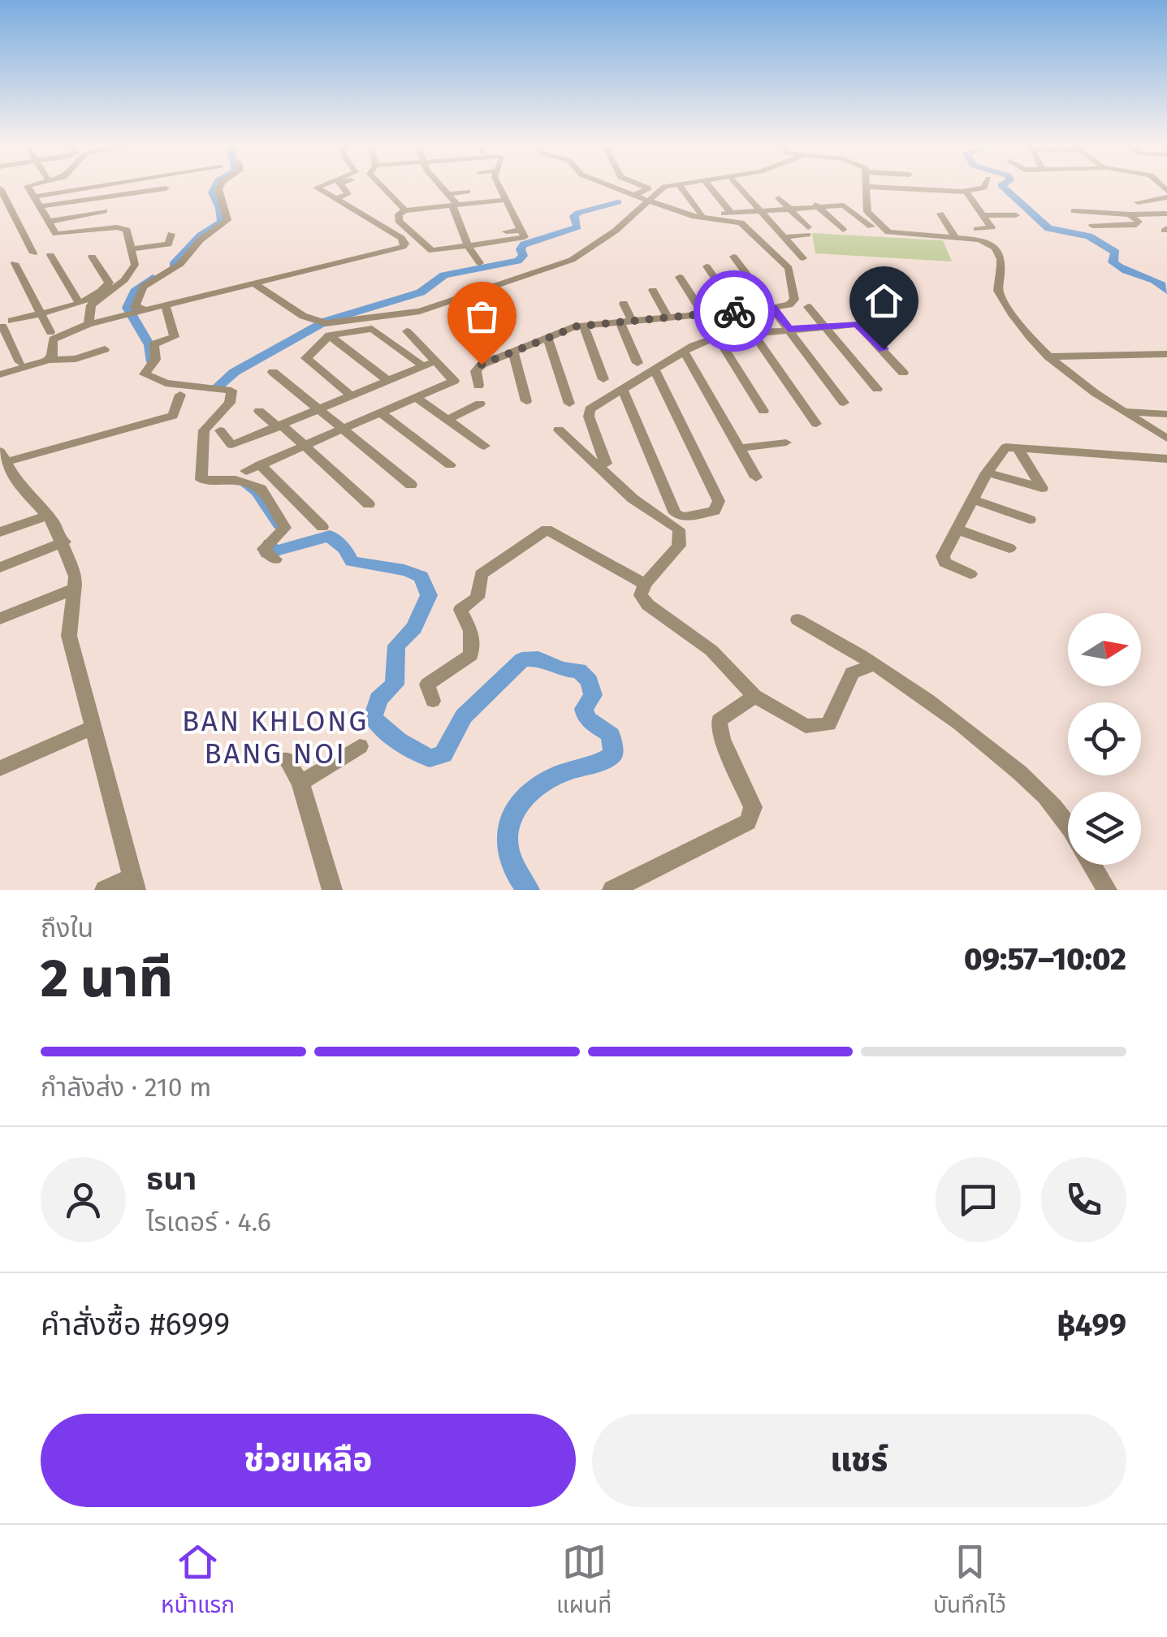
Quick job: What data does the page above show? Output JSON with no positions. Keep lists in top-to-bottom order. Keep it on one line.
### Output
{"districts":["BAN KHLONG BANG NOI"],"north":"right","page":{"heading":["2 นาที","ถึงใน","09:57–10:02"],"panel":["ธนา","ไรเดอร์ · 4.6","คำสั่งซื้อ #6999","฿499"],"bar":"กำลังส่ง · 210 m","buttons":["ช่วยเหลือ","แชร์"],"tabs":["หน้าแรก","แผนที่","บันทึกไว้"]}}
